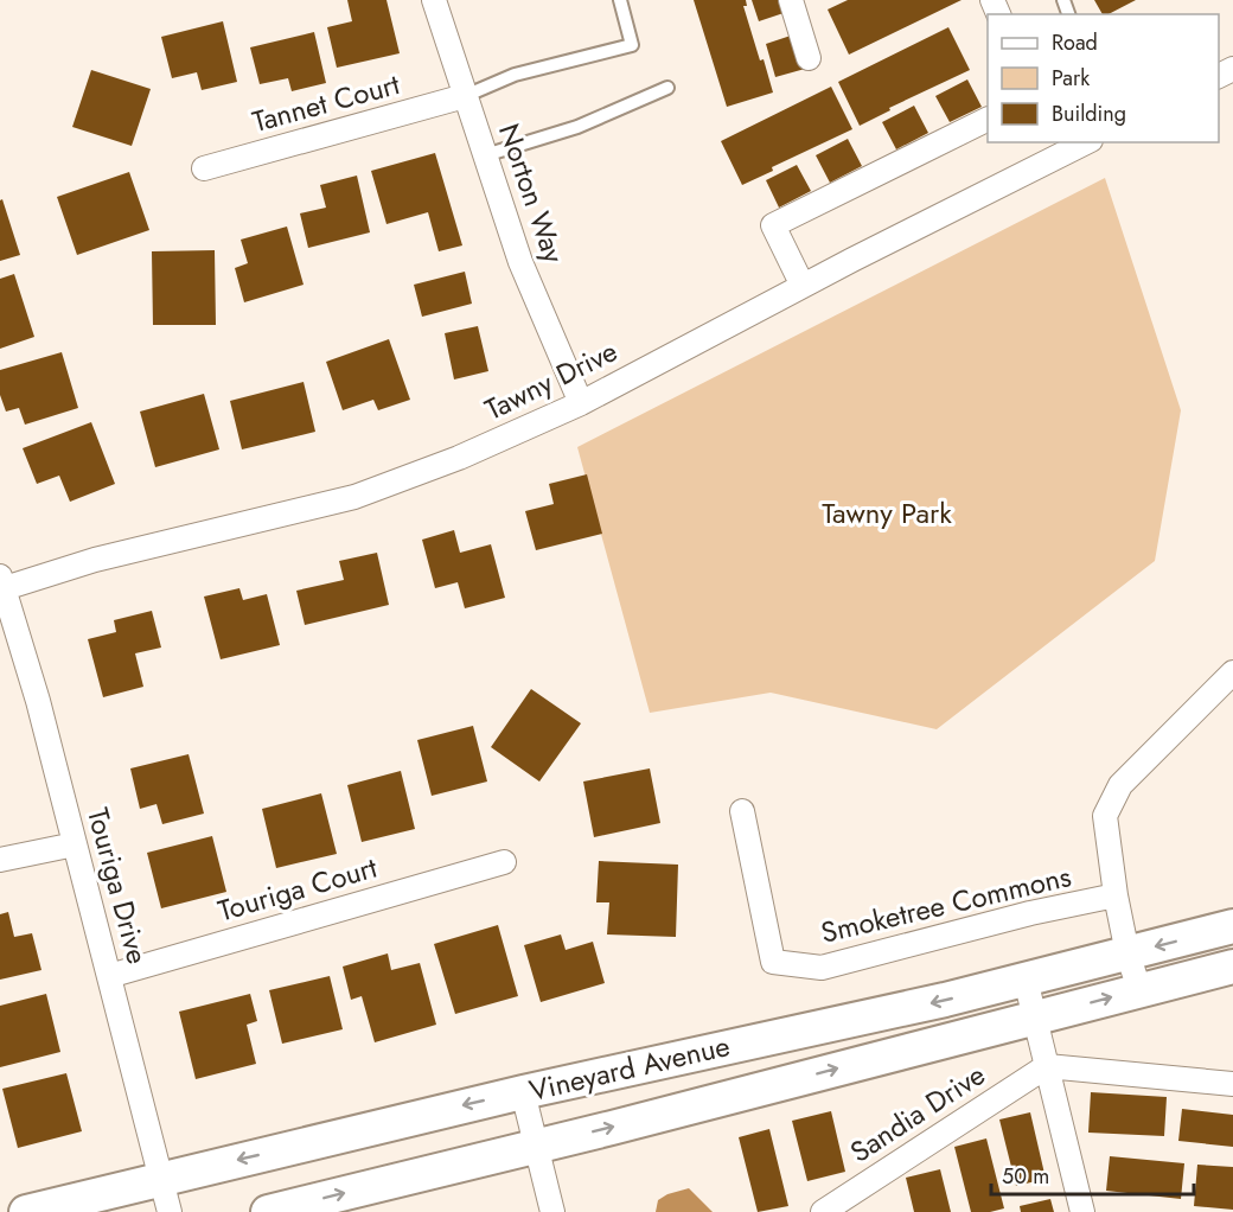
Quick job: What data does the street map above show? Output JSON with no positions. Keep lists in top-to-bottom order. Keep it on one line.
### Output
{"streets":{"street":["Tannet Court","Norton Way","Tawny Drive","Touriga Drive","Touriga Court","Smoketree Commons","Vineyard Avenue","Sandia Drive"]},"crossings":[["Tannet Court","Norton Way"],["Norton Way","Tawny Drive"],["Tawny Drive","Touriga Drive"],["Touriga Drive","Touriga Court"],["Touriga Drive","Vineyard Avenue"],["Smoketree Commons","Vineyard Avenue"]],"parks":["Tawny Park"],"legend":["Road","Park","Building"],"scale_bar":"50 m"}
